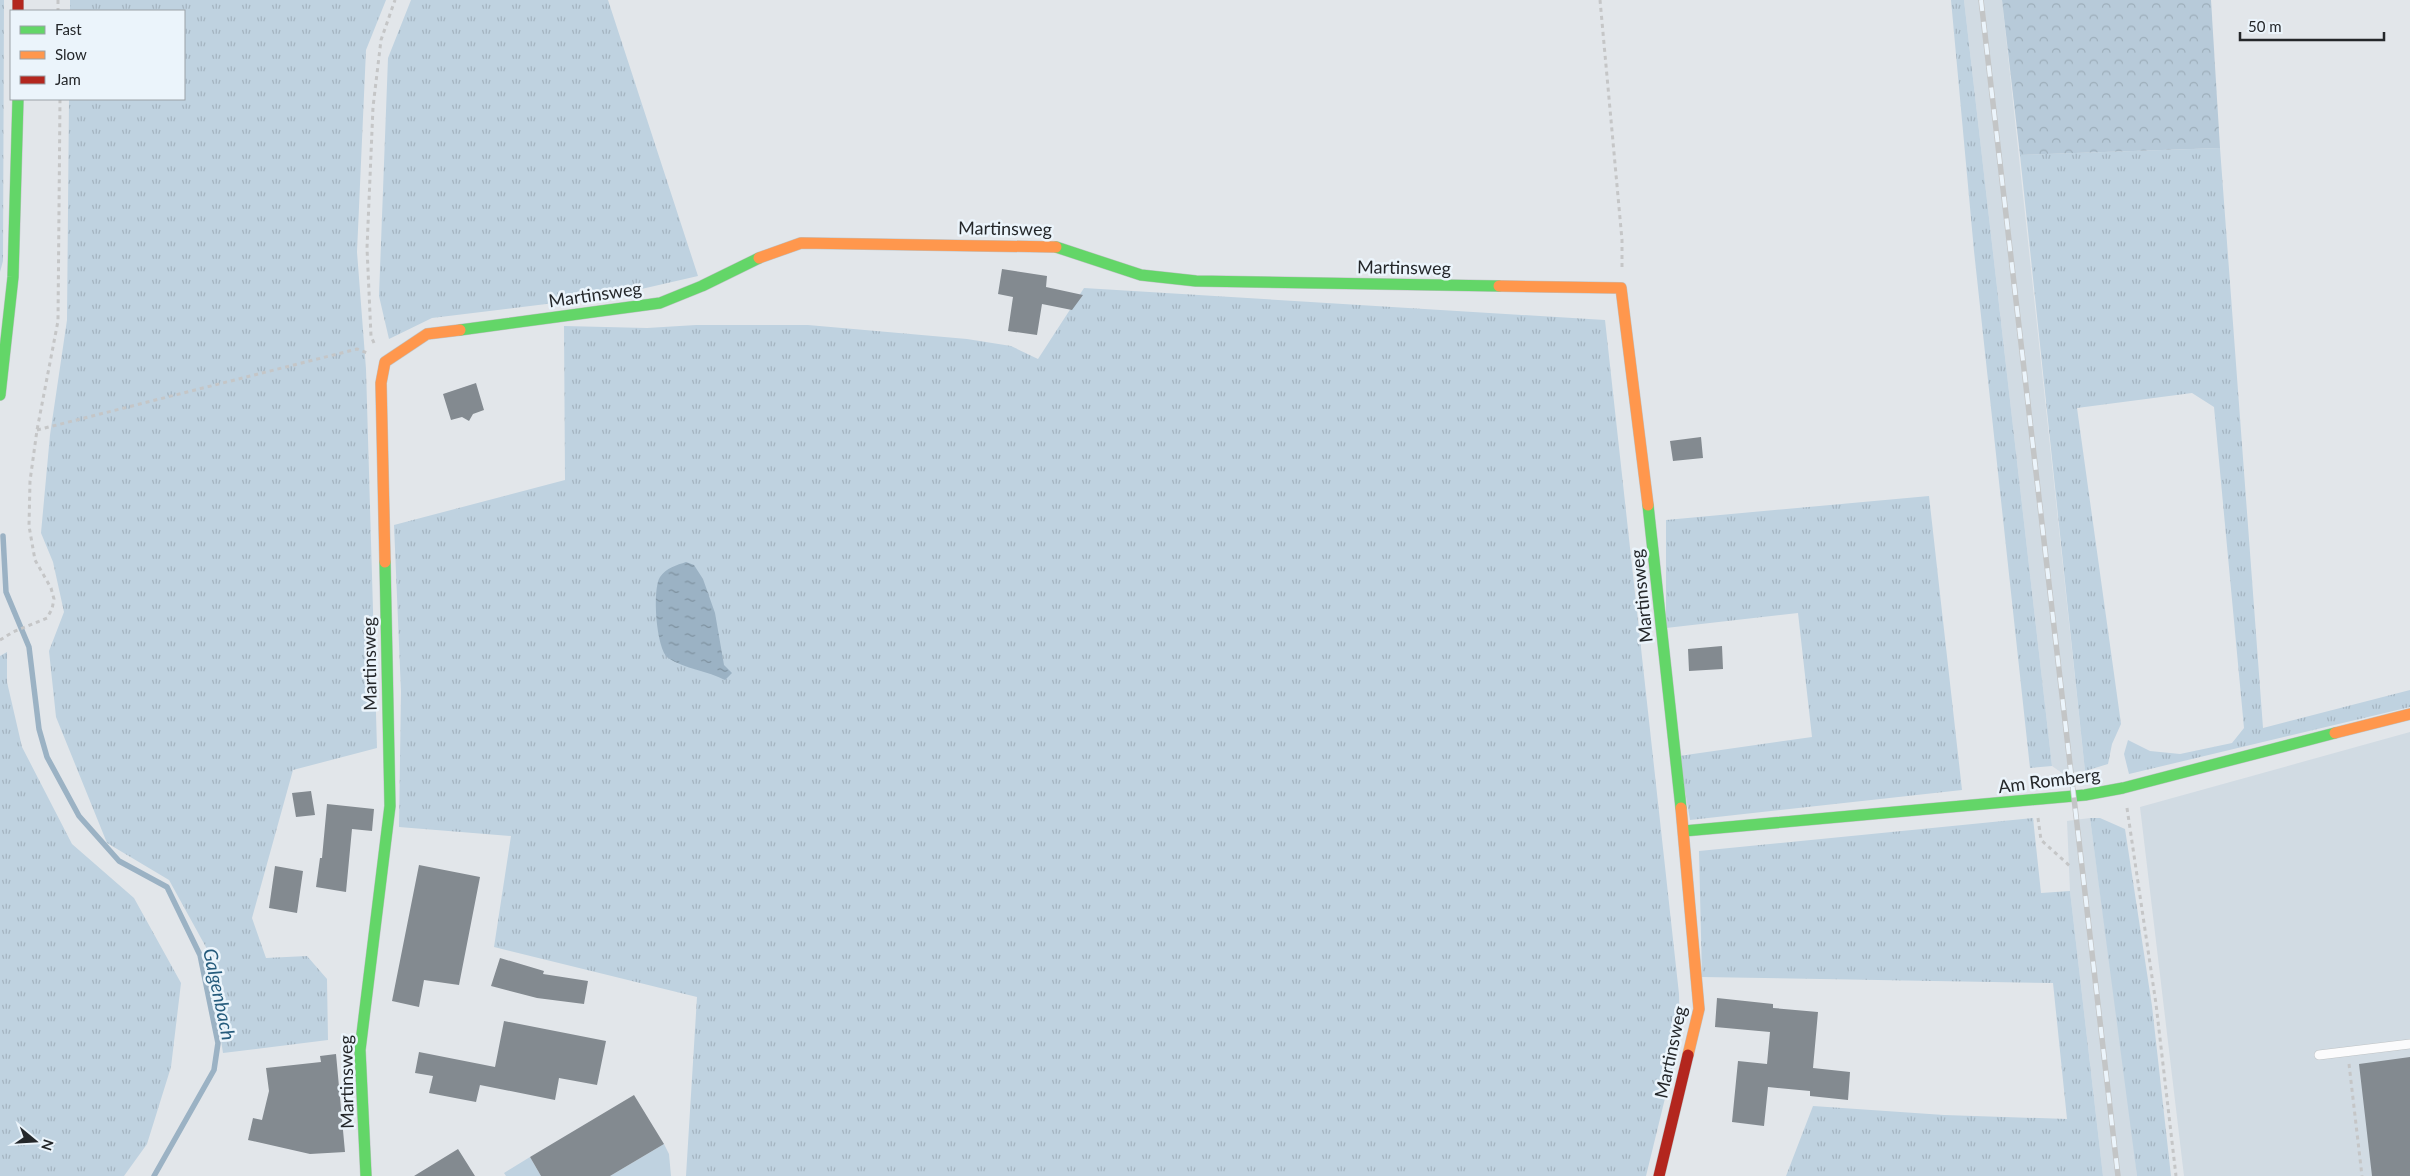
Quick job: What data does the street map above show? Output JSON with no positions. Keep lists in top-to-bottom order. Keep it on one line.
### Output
{"streets":{"street":["Martinsweg","Am Romberg"]},"crossings":[["Martinsweg","Am Romberg"]],"water":["Galgenbach"],"legend":["Fast","Slow","Jam"],"scale_bar":"50 m","north":"right"}
